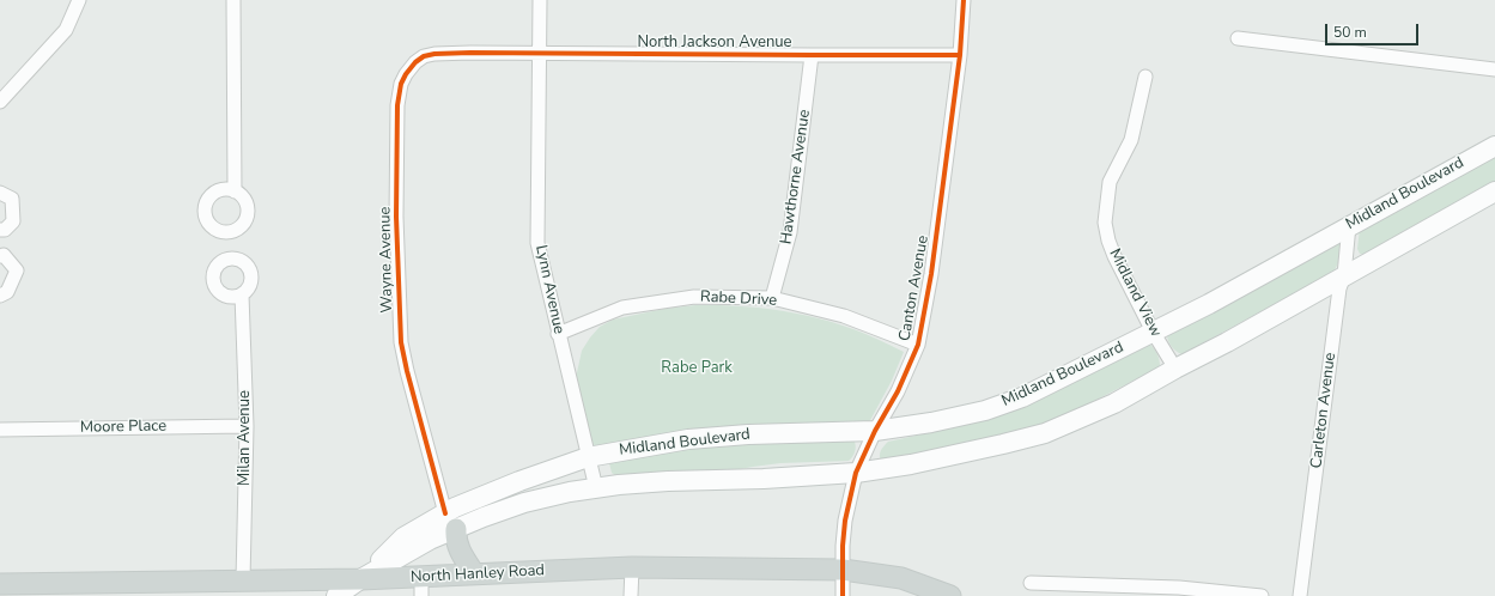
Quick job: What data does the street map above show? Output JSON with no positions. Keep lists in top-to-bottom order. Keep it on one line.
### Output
{"streets":{"main road":["Midland Boulevard","North Hanley Road"],"street":["North Jackson Avenue","Hawthorne Avenue","Wayne Avenue","Canton Avenue","Lynn Avenue","Midland View","Rabe Drive","Carleton Avenue","Moore Place","Milan Avenue"]},"crossings":[["North Jackson Avenue","Hawthorne Avenue"],["North Jackson Avenue","Wayne Avenue"],["North Jackson Avenue","Canton Avenue"],["North Jackson Avenue","Lynn Avenue"],["Hawthorne Avenue","Rabe Drive"],["Midland Boulevard","Wayne Avenue"],["Midland Boulevard","Canton Avenue"],["Midland Boulevard","Lynn Avenue"],["Midland Boulevard","Midland View"],["Midland Boulevard","Carleton Avenue"],["Midland Boulevard","North Hanley Road"],["Canton Avenue","Rabe Drive"],["Canton Avenue","North Hanley Road"],["Lynn Avenue","Rabe Drive"],["Moore Place","Milan Avenue"],["Milan Avenue","North Hanley Road"]],"parks":["Rabe Park"],"scale_bar":"50 m"}
